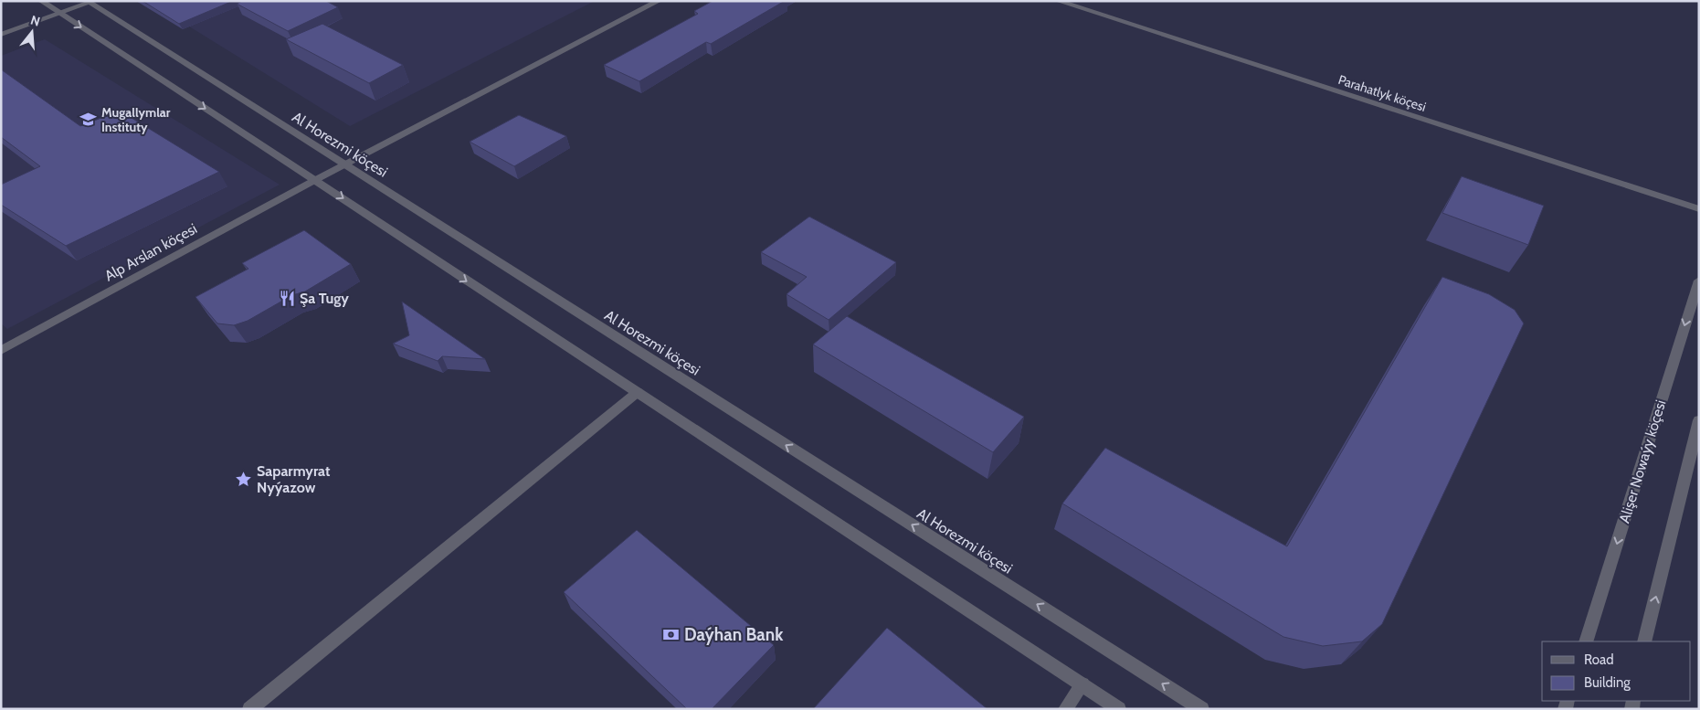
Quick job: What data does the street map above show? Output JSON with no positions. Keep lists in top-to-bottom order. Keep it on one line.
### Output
{"streets":{"street":["Parahatlyk köçesi","Al Horezmi köçesi","Alp Arslan köçesi","Alişer Nowaýy köçesi"]},"crossings":[["Al Horezmi köçesi","Alp Arslan köçesi"]],"places":{"school or university":["Mugallymlar Instituty"],"restaurant":["Şa Tugy"],"place":["Saparmyrat Nyýazow"],"bank":["Daýhan Bank"]},"legend":["Road","Building"],"north":"top"}
